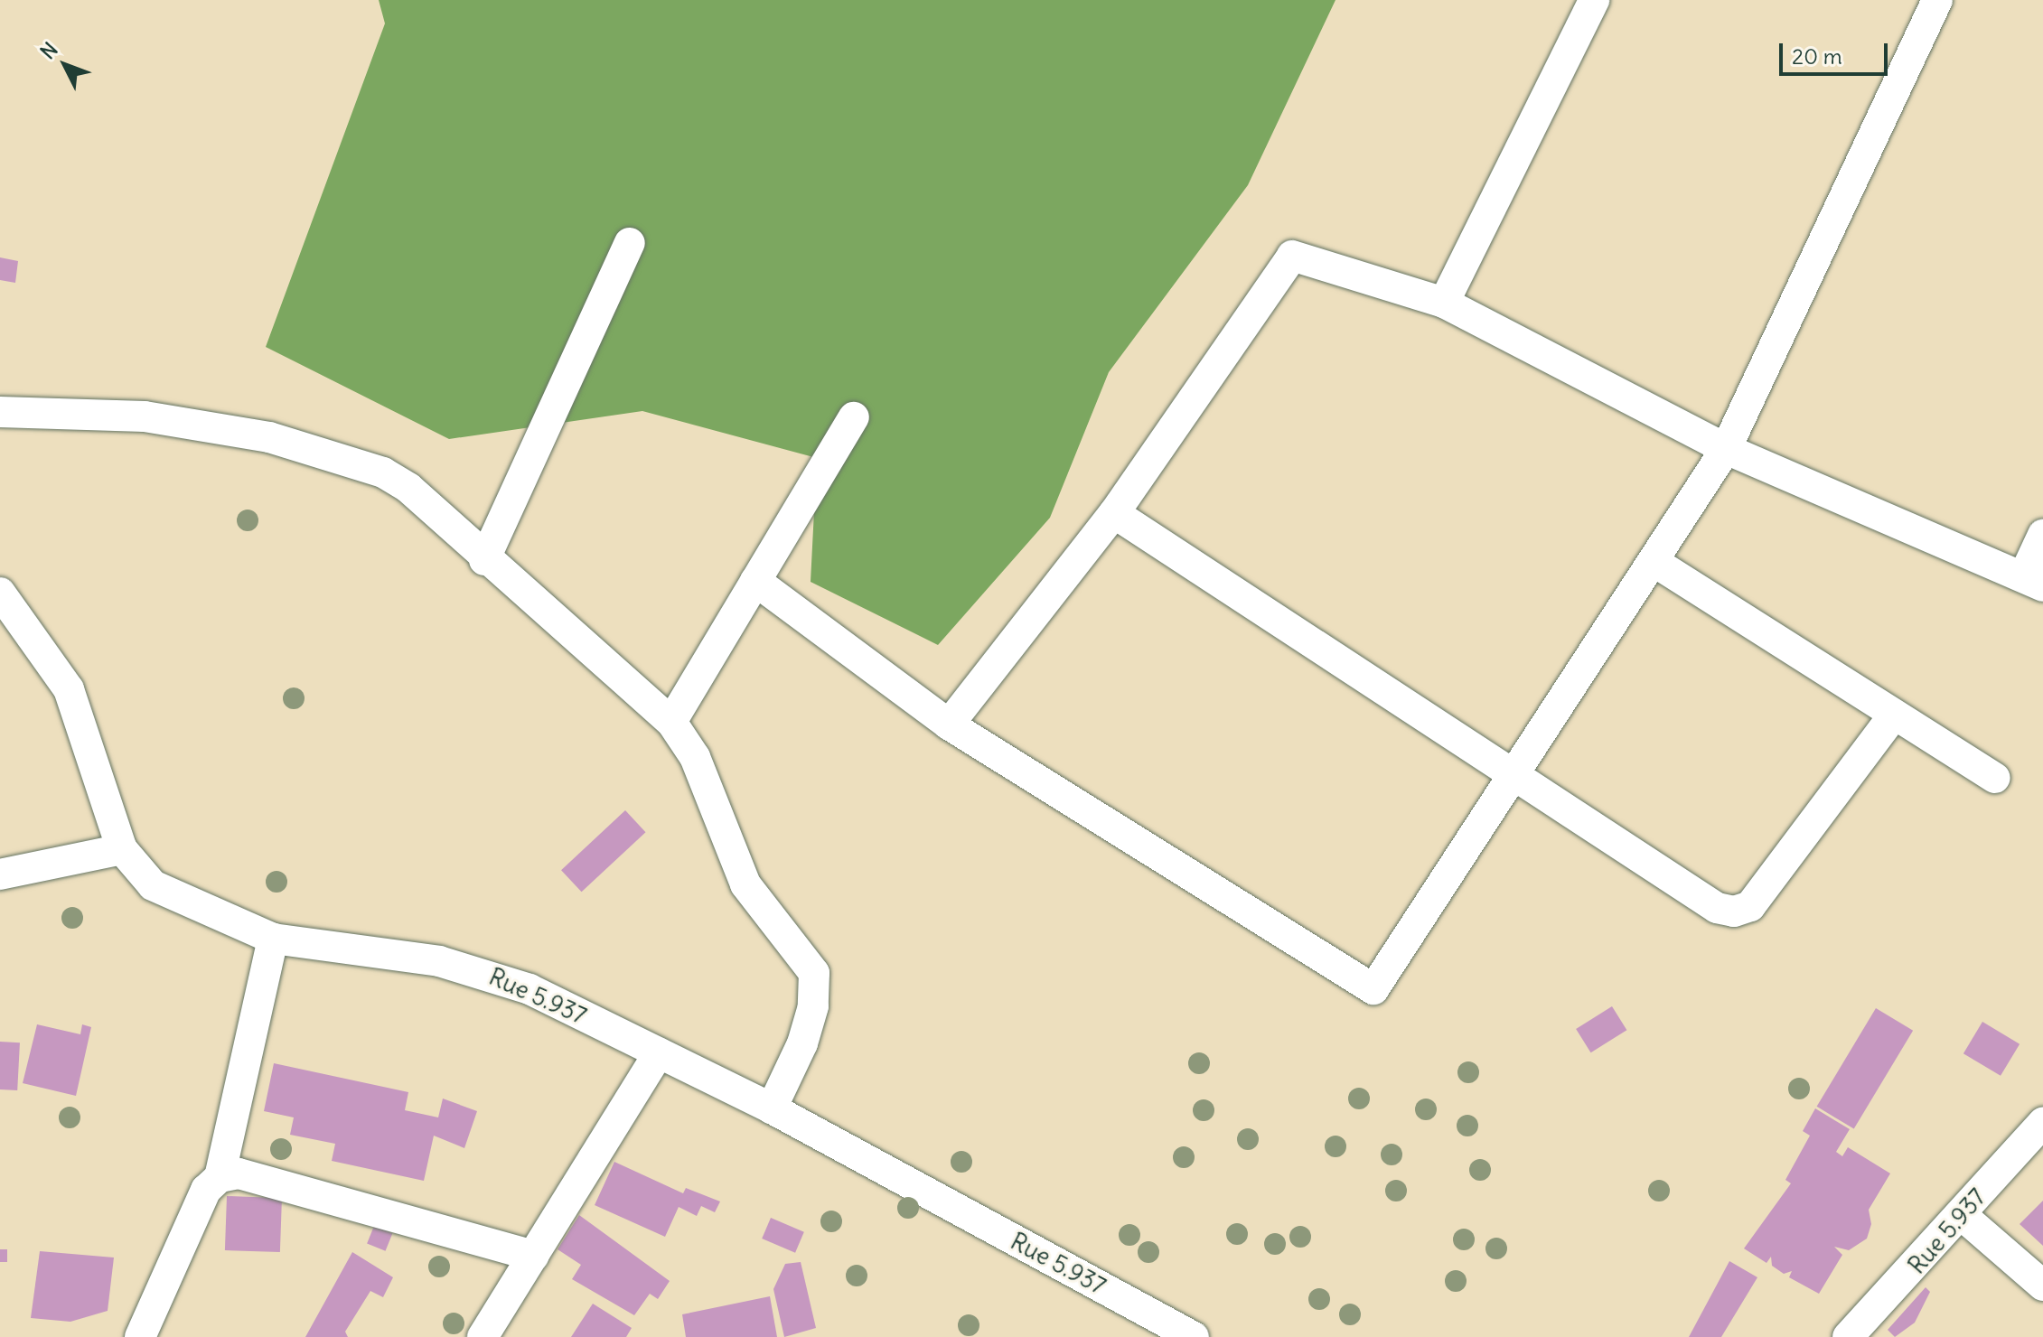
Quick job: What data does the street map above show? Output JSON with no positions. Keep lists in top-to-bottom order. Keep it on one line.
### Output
{"streets":{"street":["Rue 5.937"]},"scale_bar":"20 m","north":"top left"}
